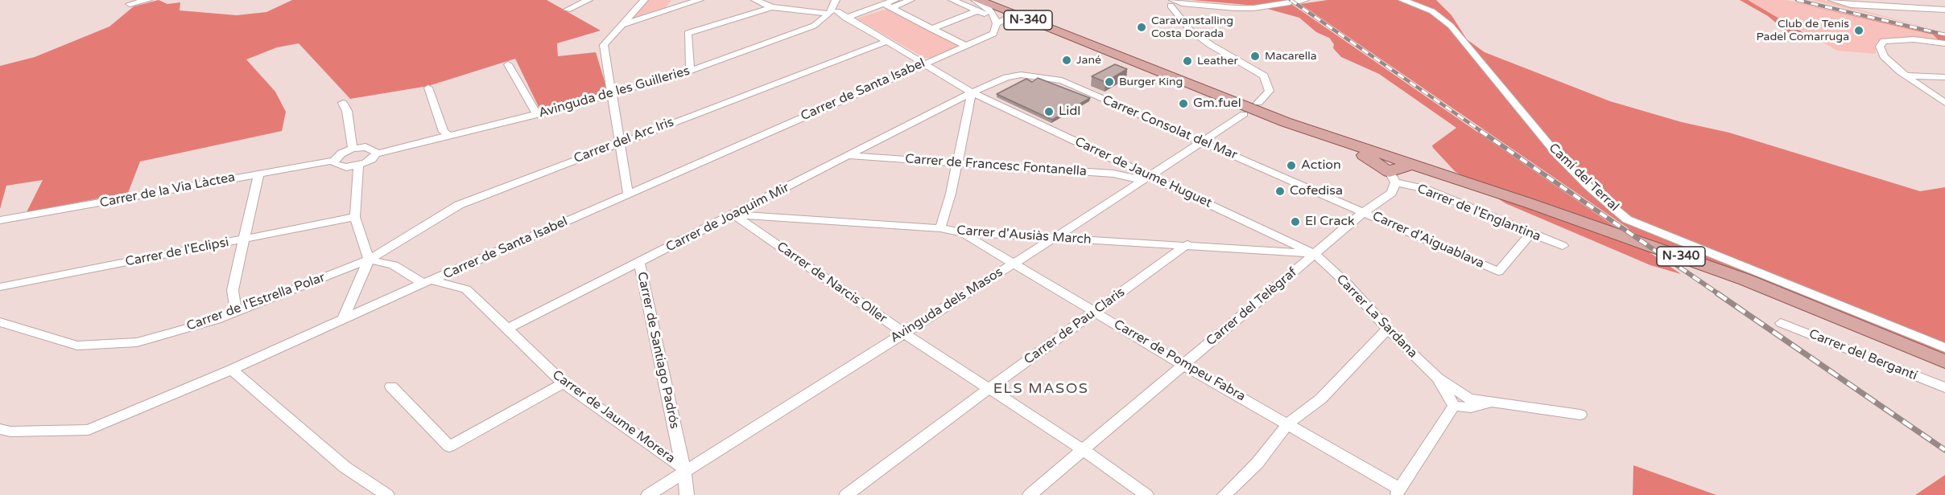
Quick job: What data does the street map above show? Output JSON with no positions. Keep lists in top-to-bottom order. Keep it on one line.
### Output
{"streets":{"main road":["N-340"],"street":["Carrer de Santa Isabel","Avinguda de les Guilleries","Carrer Consolat del Mar","Carrer del Arc Iris","Carrer de Francesc Fontanella","Carrer de Jaume Huguet","Camí del Terral","Carrer de la Via Làctea","Carrer de l'Englantina","Carrer de Joaquim Mir","Carrer d'Ausiàs March","Carrer d'Aiguablava","Carrer de l'Eclipsi","Carrer de Narcis Oller","Carrer de l'Estrella Polar","Avinguda dels Masos","Carrer del Telègraf","Carrer La Sardana","Carrer de Pau Claris","Carrer de Santiago Padrós","Carrer del Bergantí","Carrer de Pompeu Fabra","Carrer de Jaume Morera"]},"crossings":[["Carrer de Santa Isabel","Carrer de Jaume Huguet"],["Carrer de Santa Isabel","Carrer de Jaume Morera"],["Avinguda de les Guilleries","Carrer de Jaume Huguet"],["Carrer Consolat del Mar","Carrer de Jaume Huguet"],["Carrer Consolat del Mar","Carrer de Joaquim Mir"],["Carrer Consolat del Mar","Carrer d'Aiguablava"],["Carrer Consolat del Mar","Avinguda dels Masos"],["Carrer Consolat del Mar","Carrer del Telègraf"],["Carrer del Arc Iris","Carrer de Jaume Huguet"],["Carrer del Arc Iris","Carrer de l'Estrella Polar"],["Carrer del Arc Iris","Carrer de Jaume Morera"],["Carrer de Francesc Fontanella","Carrer de Jaume Huguet"],["Carrer de Francesc Fontanella","Carrer de Joaquim Mir"],["Carrer de Francesc Fontanella","Avinguda dels Masos"],["Carrer de Jaume Huguet","Carrer de Joaquim Mir"],["Carrer de Jaume Huguet","Carrer d'Ausiàs March"],["Carrer de Jaume Huguet","Avinguda dels Masos"],["Carrer de Jaume Huguet","Carrer del Telègraf"],["Carrer de Jaume Huguet","Carrer La Sardana"],["Carrer de l'Englantina","Carrer d'Aiguablava"],["Carrer de l'Englantina","Carrer del Telègraf"],["Carrer de Joaquim Mir","Carrer d'Ausiàs March"],["Carrer de Joaquim Mir","Carrer de Narcis Oller"],["Carrer de Joaquim Mir","Carrer de Santiago Padrós"],["Carrer de Joaquim Mir","Carrer de Jaume Morera"],["Carrer d'Ausiàs March","Carrer de Narcis Oller"],["Carrer d'Ausiàs March","Avinguda dels Masos"],["Carrer d'Ausiàs March","Carrer del Telègraf"],["Carrer d'Ausiàs March","Carrer La Sardana"],["Carrer d'Ausiàs March","Carrer de Pau Claris"],["Carrer d'Ausiàs March","Carrer de Pompeu Fabra"],["Carrer d'Aiguablava","Carrer del Telègraf"],["Carrer de Narcis Oller","Avinguda dels Masos"],["Carrer de Narcis Oller","Carrer del Telègraf"],["Carrer de Narcis Oller","Carrer de Pau Claris"],["Carrer de l'Estrella Polar","Carrer de Jaume Morera"],["Avinguda dels Masos","Carrer de Santiago Padrós"],["Avinguda dels Masos","Carrer de Pompeu Fabra"],["Avinguda dels Masos","Carrer de Jaume Morera"],["Carrer del Telègraf","Carrer La Sardana"],["Carrer del Telègraf","Carrer de Pompeu Fabra"],["Carrer de Pau Claris","Carrer de Pompeu Fabra"],["Carrer de Santiago Padrós","Carrer de Jaume Morera"]],"districts":["ELS MASOS"],"places":["Caravanstalling Costa Dorada","Club de Tenis Padel Comarruga","Macarella","Jané","Leather","Burger King","Gm.fuel","Lidl","Action","Cofedisa","El Crack"]}
